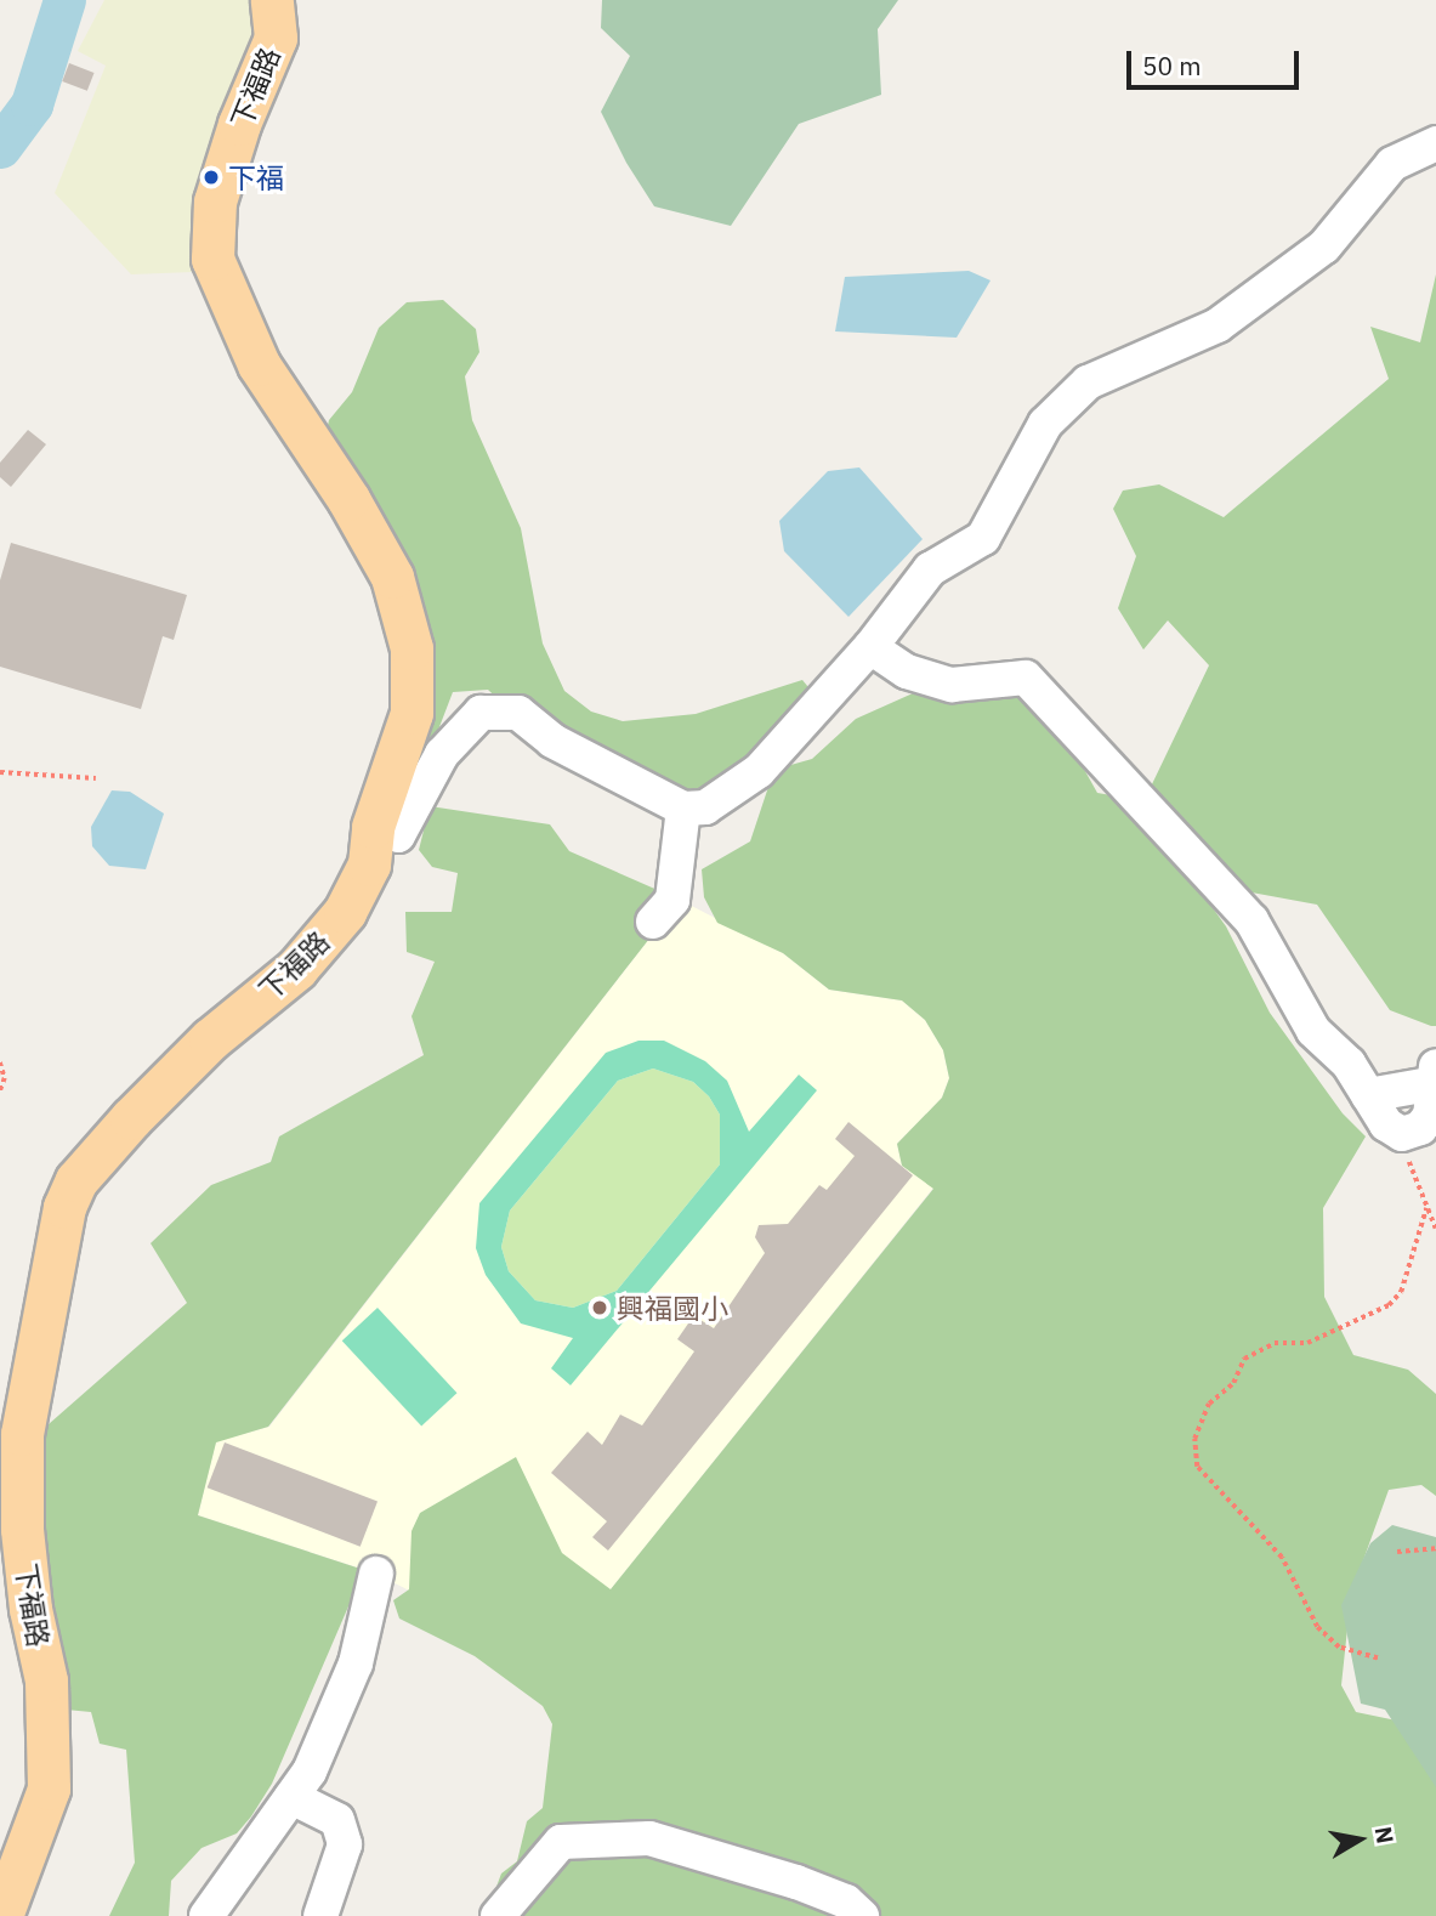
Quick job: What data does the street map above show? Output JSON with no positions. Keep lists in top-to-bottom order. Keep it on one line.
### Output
{"streets":{"main road":["下福路"]},"places":["下福","興福國小"],"scale_bar":"50 m","north":"right"}
